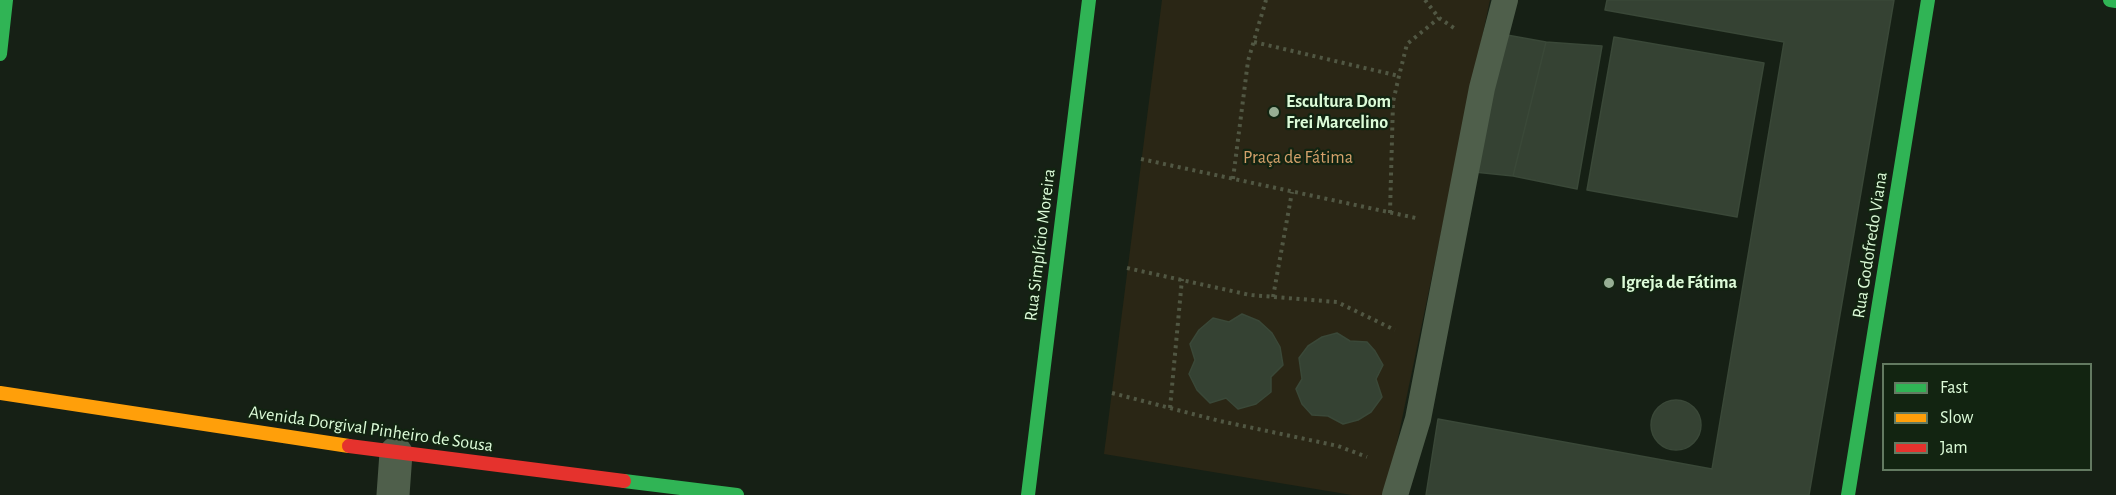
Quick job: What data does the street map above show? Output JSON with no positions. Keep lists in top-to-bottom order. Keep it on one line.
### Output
{"streets":{"main road":["Rua Simplício Moreira","Rua Godofredo Viana","Avenida Dorgival Pinheiro de Sousa"]},"parks":["Praça de Fátima"],"places":["Escultura Dom Frei Marcelino","Igreja de Fátima"],"legend":["Fast","Slow","Jam"]}
